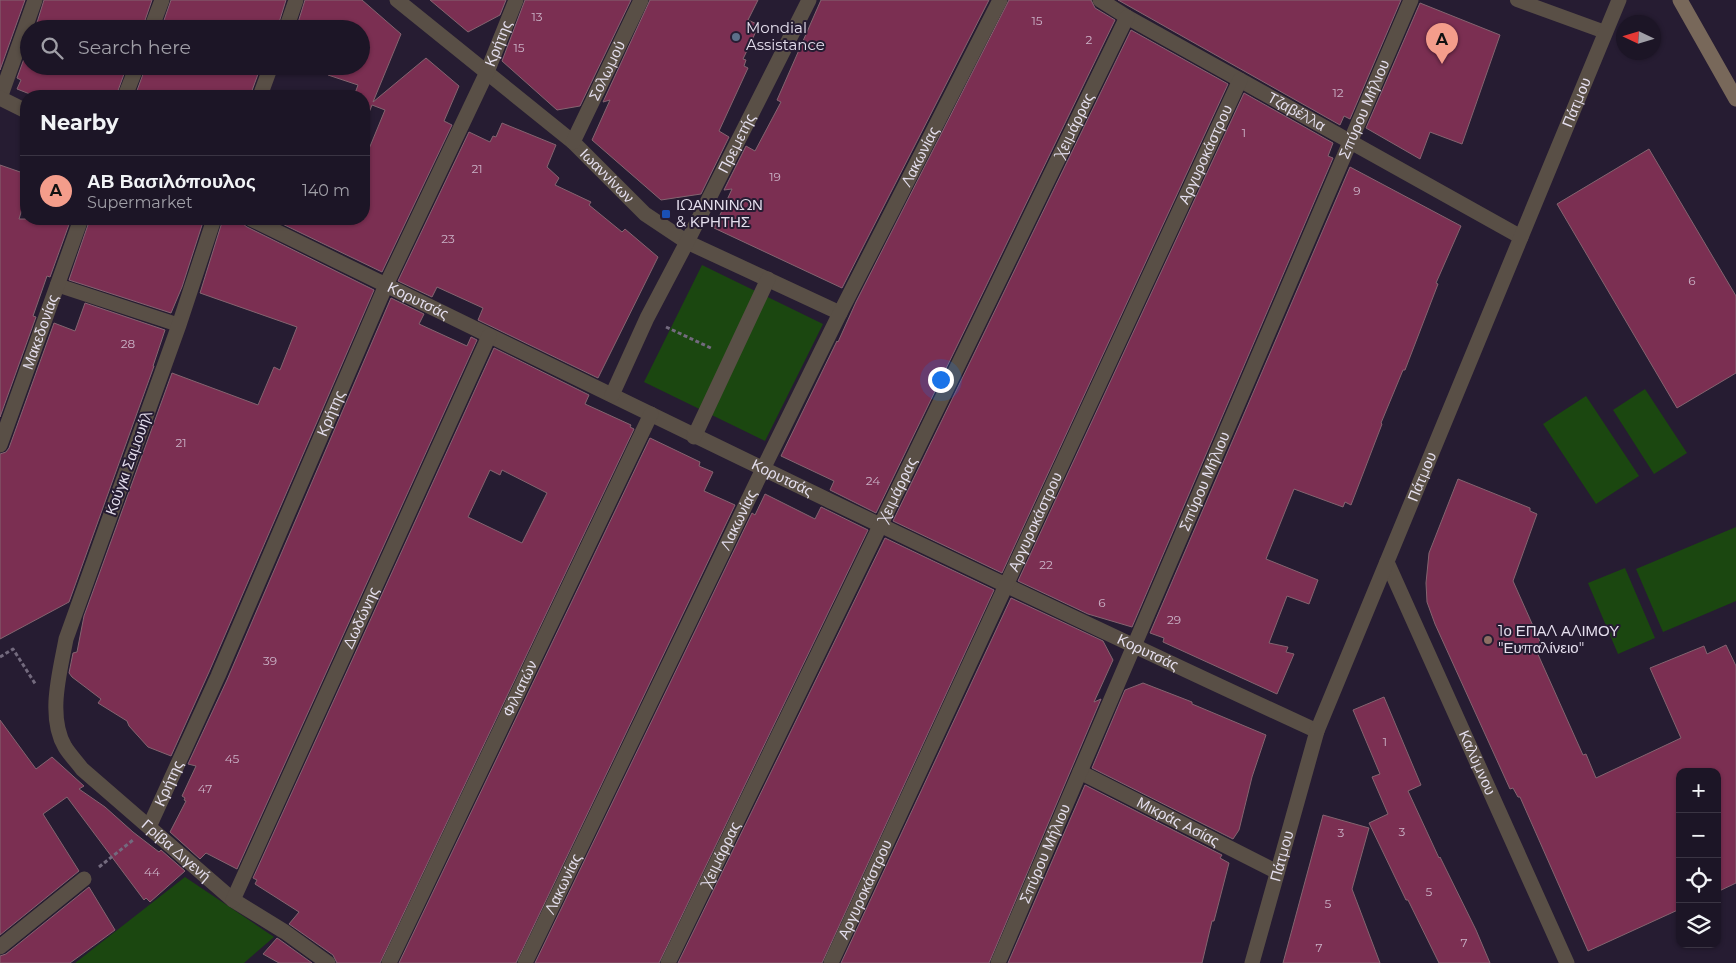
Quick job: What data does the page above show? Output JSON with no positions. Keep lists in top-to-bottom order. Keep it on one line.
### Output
{"streets":{"street":["Κρήτης","Σολωμού","Πάτμου","Σπύρου Μήλιου","Τζαβέλλα","Χειμάρρας","Πρεμετής","Αργυροκάστρου","Λακωνίας","Ιωαννίνων","Κορυτσάς","Μακεδονίας","Κούγκι Σαμουήλ","Δωδώνης","Φιλιατών","Καλύμνου","Μικράς Ασίας","Γρίβα Διγενή"]},"crossings":[["Κρήτης","Ιωαννίνων"],["Κρήτης","Κορυτσάς"],["Κρήτης","Γρίβα Διγενή"],["Σολωμού","Ιωαννίνων"],["Πάτμου","Τζαβέλλα"],["Πάτμου","Κορυτσάς"],["Πάτμου","Καλύμνου"],["Πάτμου","Μικράς Ασίας"],["Σπύρου Μήλιου","Τζαβέλλα"],["Σπύρου Μήλιου","Κορυτσάς"],["Σπύρου Μήλιου","Μικράς Ασίας"],["Τζαβέλλα","Χειμάρρας"],["Τζαβέλλα","Αργυροκάστρου"],["Χειμάρρας","Κορυτσάς"],["Πρεμετής","Ιωαννίνων"],["Πρεμετής","Κορυτσάς"],["Αργυροκάστρου","Κορυτσάς"],["Λακωνίας","Ιωαννίνων"],["Λακωνίας","Κορυτσάς"],["Κορυτσάς","Δωδώνης"],["Κορυτσάς","Φιλιατών"],["Κούγκι Σαμουήλ","Γρίβα Διγενή"],["Δωδώνης","Γρίβα Διγενή"]],"places":{"other":["Mondial Assistance","1ο ΕΠΑΛ ΑΛΙΜΟΥ \"Ευπαλίνειο\""],"transit":["ΙΩΑΝΝΙΝΩΝ & ΚΡΗΤΗΣ"]},"house_numbers":["13","15","2","15","12","1","21","19","9","23","6","28","21","24","22","6","29","39","1","45","47","3","3","44","5","5","7","7"],"north":"left","page":{"search":"Search here","pins":"A","heading":"Nearby","list":[{"mark":"A","name":"ΑΒ Βασιλόπουλος","note":"Supermarket","value":"140 m"}],"map_buttons":["+","−"]}}
